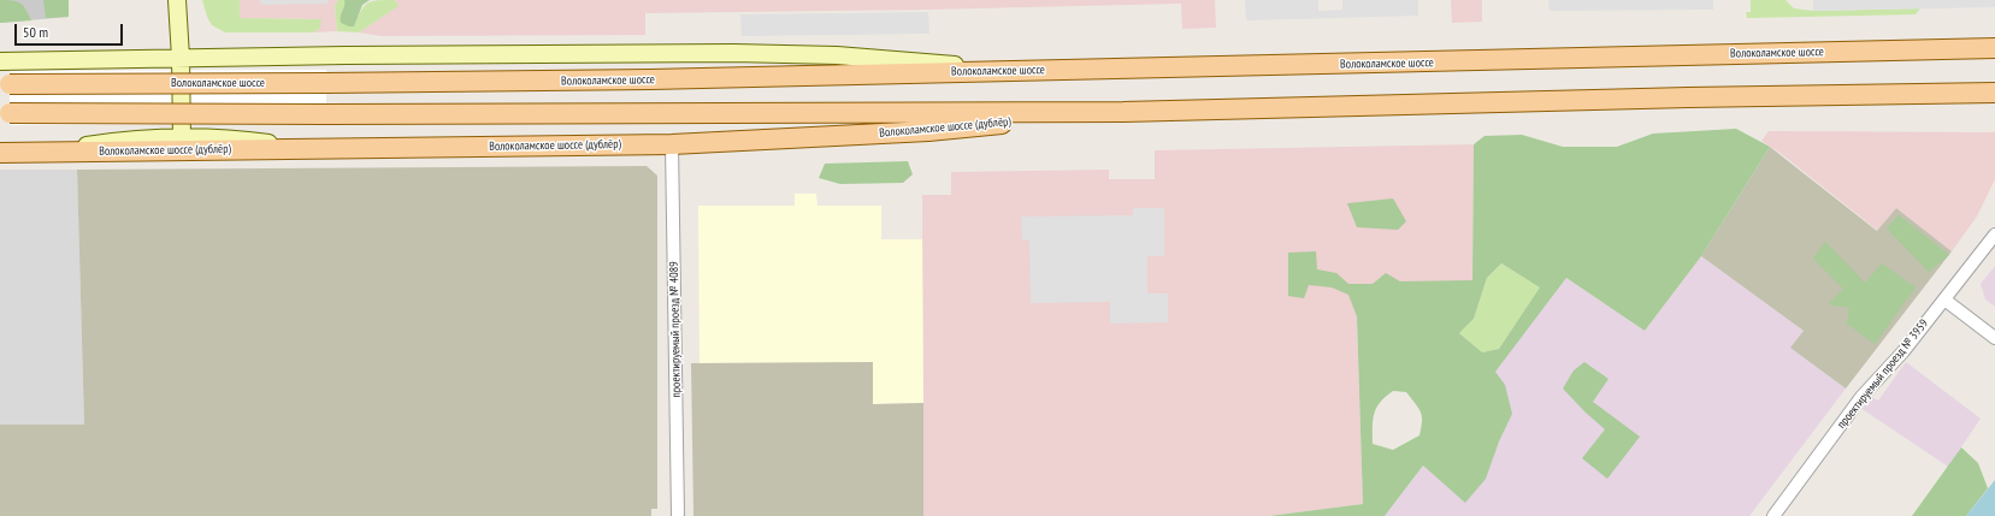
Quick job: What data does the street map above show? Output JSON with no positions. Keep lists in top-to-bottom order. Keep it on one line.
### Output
{"streets":{"main road":["Волоколамское шоссе","Волоколамское шоссе (дублёр)"],"street":["проектируемый проезд № 4089","проектируемый проезд № 3959"]},"crossings":[["Волоколамское шоссе (дублёр)","проектируемый проезд № 4089"]],"scale_bar":"50 m"}
